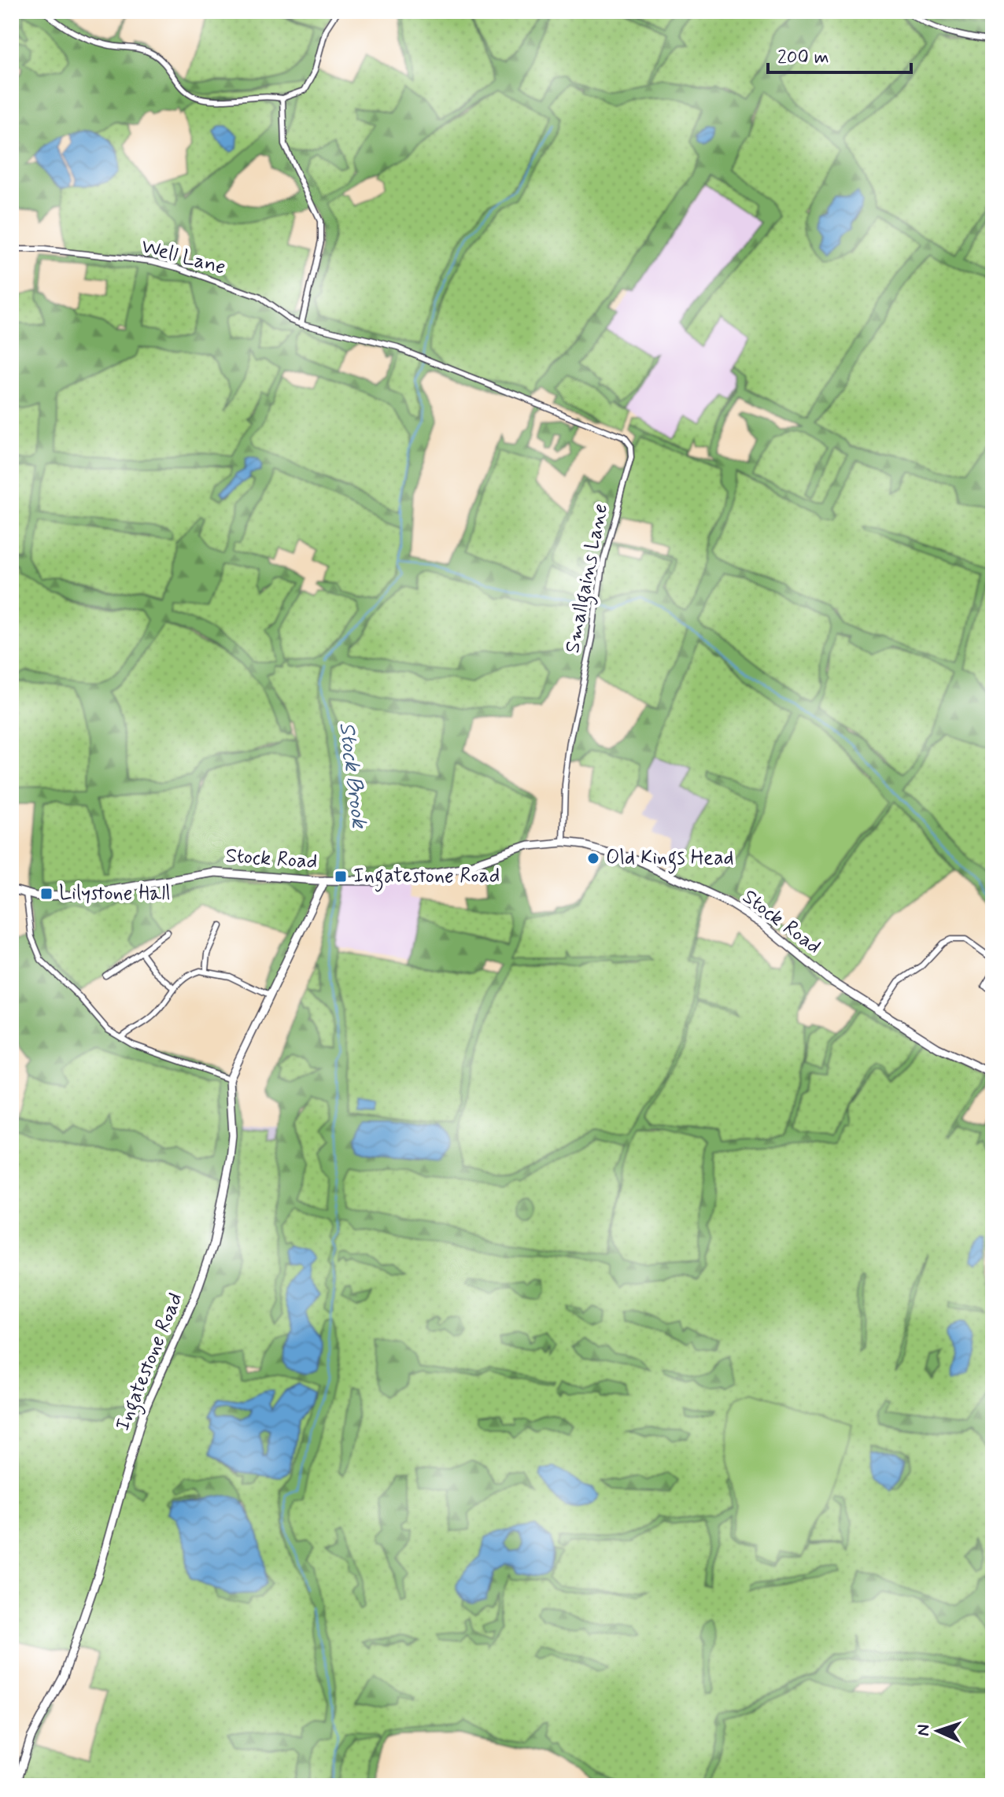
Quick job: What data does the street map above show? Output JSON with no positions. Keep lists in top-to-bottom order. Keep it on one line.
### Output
{"streets":{"main road":["Stock Road","Ingatestone Road"],"street":["Well Lane","Smallgains Lane"]},"crossings":[["Well Lane","Smallgains Lane"],["Smallgains Lane","Stock Road"],["Stock Road","Ingatestone Road"]],"water":["Stock Brook"],"places":{"other":["Old Kings Head"],"transit":["Ingatestone Road","Lilystone Hall"]},"scale_bar":"200 m","north":"left"}
